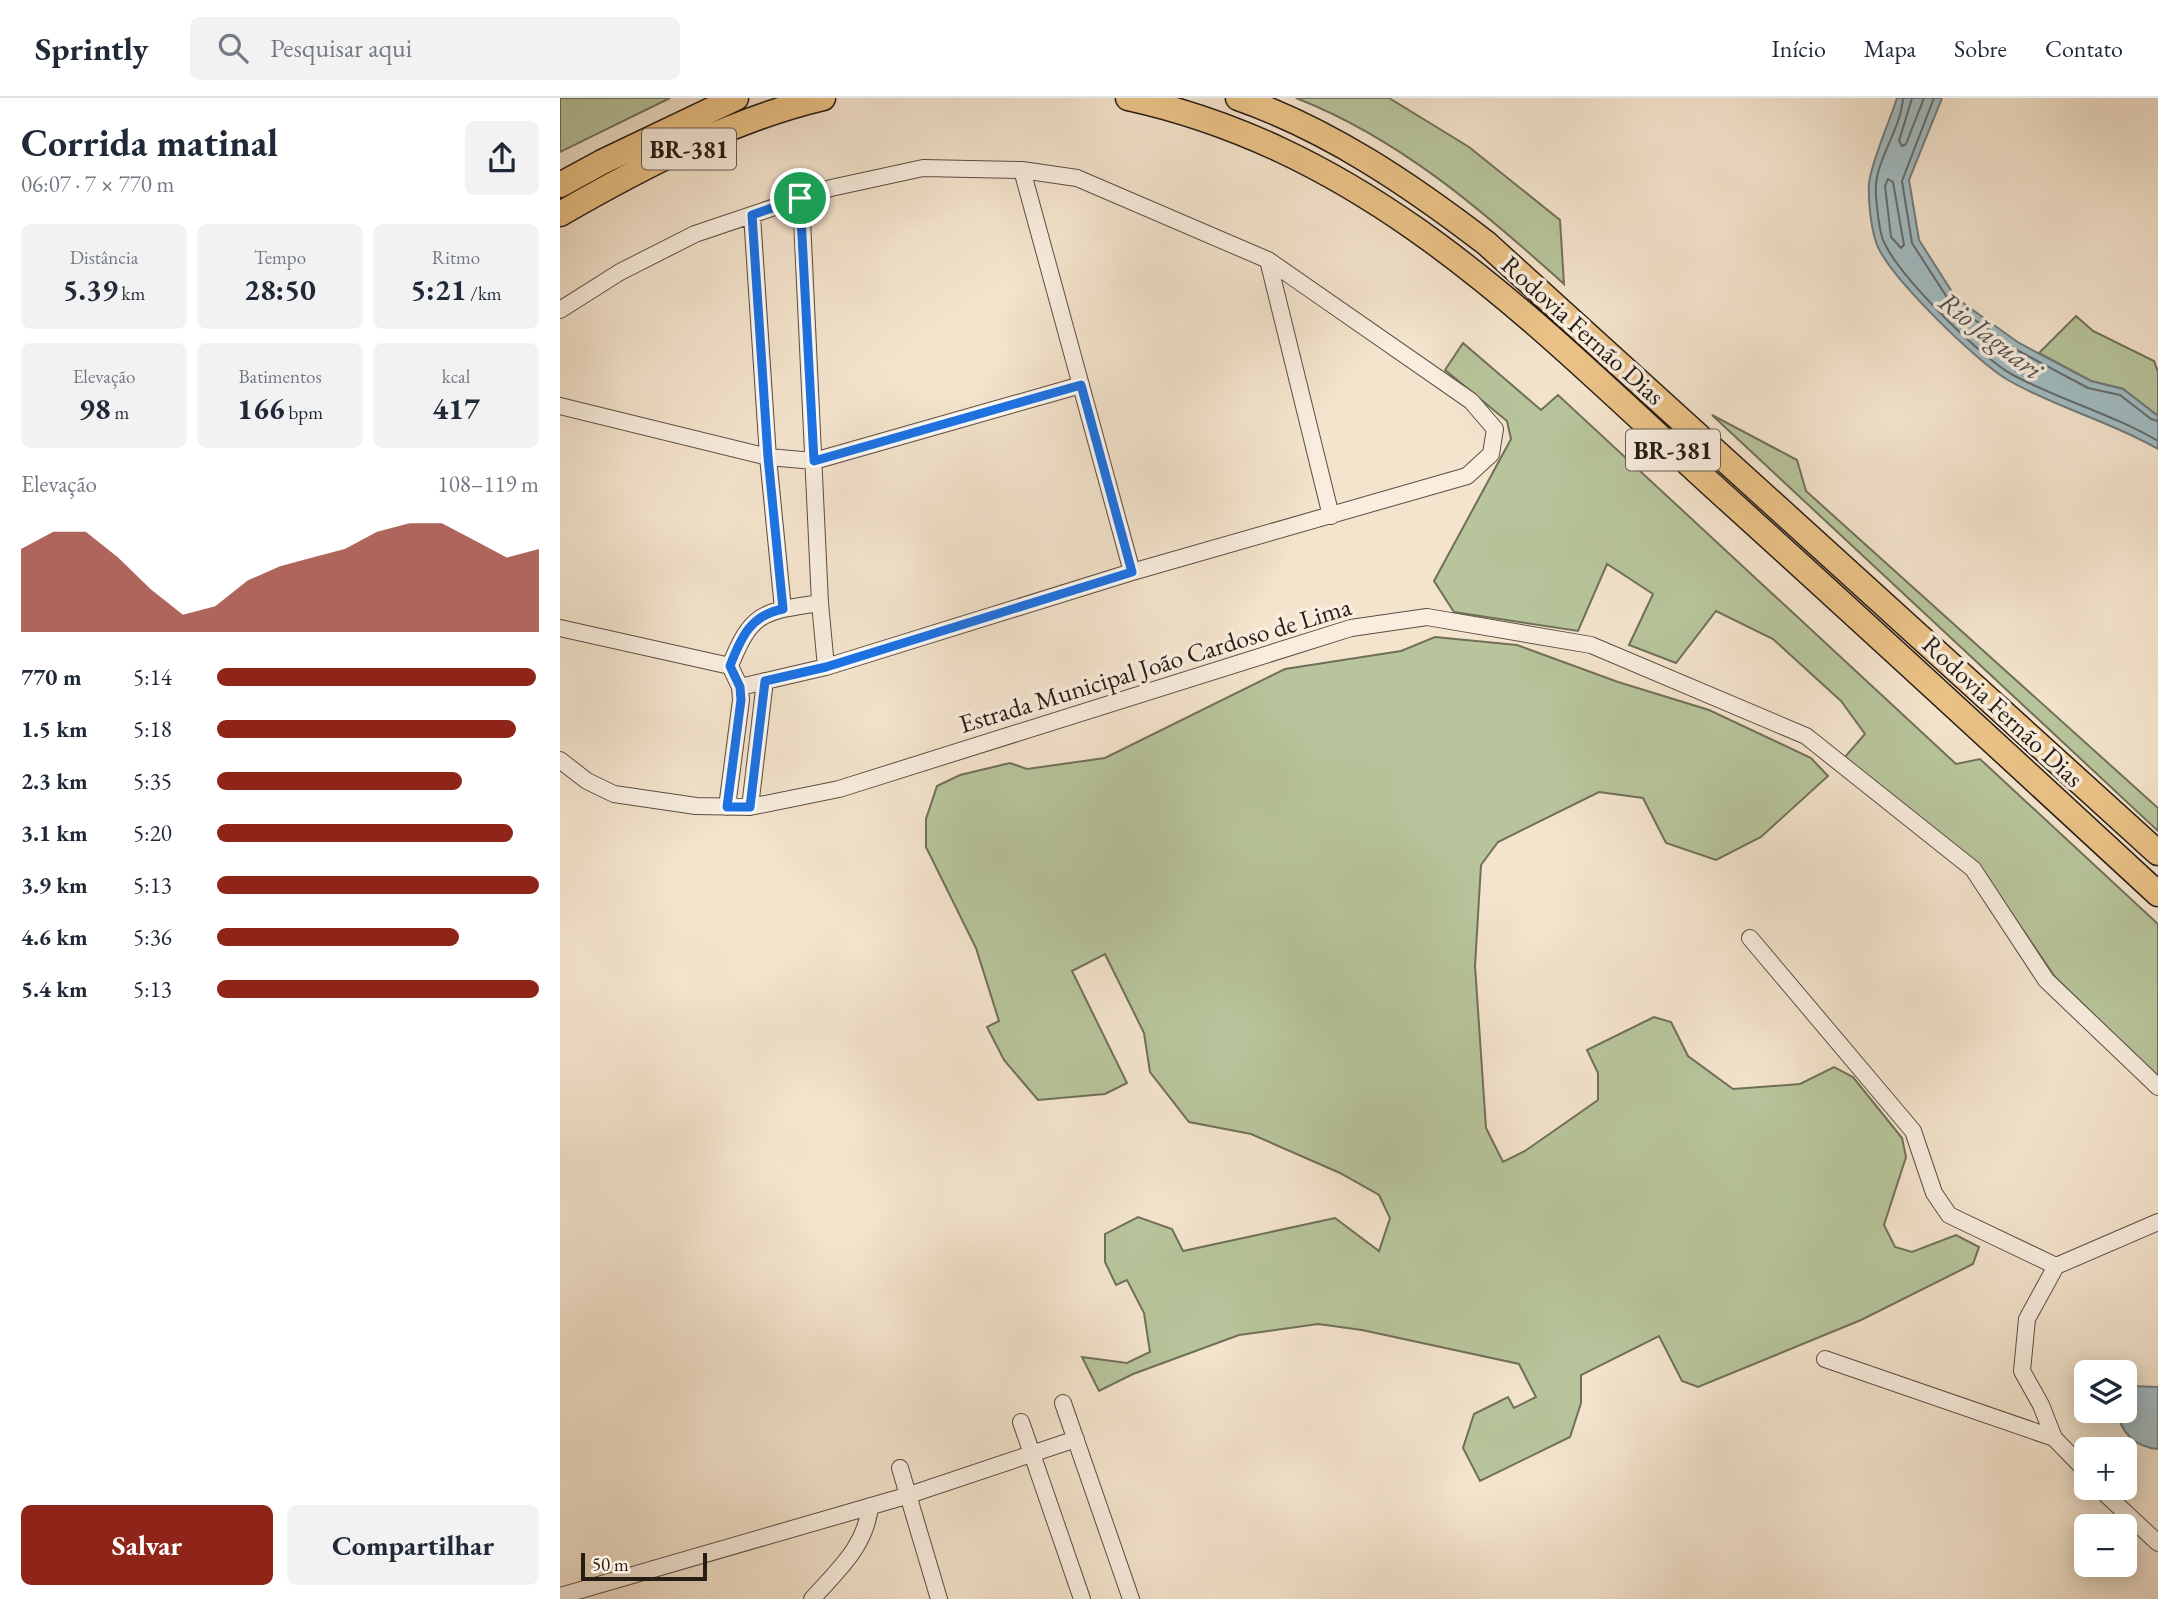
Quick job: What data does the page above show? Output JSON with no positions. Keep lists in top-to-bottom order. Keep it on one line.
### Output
{"streets":{"highway":["BR-381","Rodovia Fernão Dias"],"street":["Estrada Municipal João Cardoso de Lima"]},"water":["Rio Jaguari"],"scale_bar":"50 m","page":{"header":"Sprintly","search":"Pesquisar aqui","nav":["Início","Mapa","Sobre","Contato"],"heading":["Corrida matinal","06:07 · 7 × 770 m"],"stats":[["Distância","5.39 km"],["Tempo","28:50"],["Ritmo","5:21 /km"],["Elevação","98 m"],["Batimentos","166 bpm"],["kcal","417"]],"chart":["Elevação","108–119 m"],"list":[{"name":"770 m","note":"5:14"},{"name":"1.5 km","note":"5:18"},{"name":"2.3 km","note":"5:35"},{"name":"3.1 km","note":"5:20"},{"name":"3.9 km","note":"5:13"},{"name":"4.6 km","note":"5:36"},{"name":"5.4 km","note":"5:13"}],"map_buttons":["+","−"],"buttons":["Salvar","Compartilhar"],"scale":"50 m"}}
